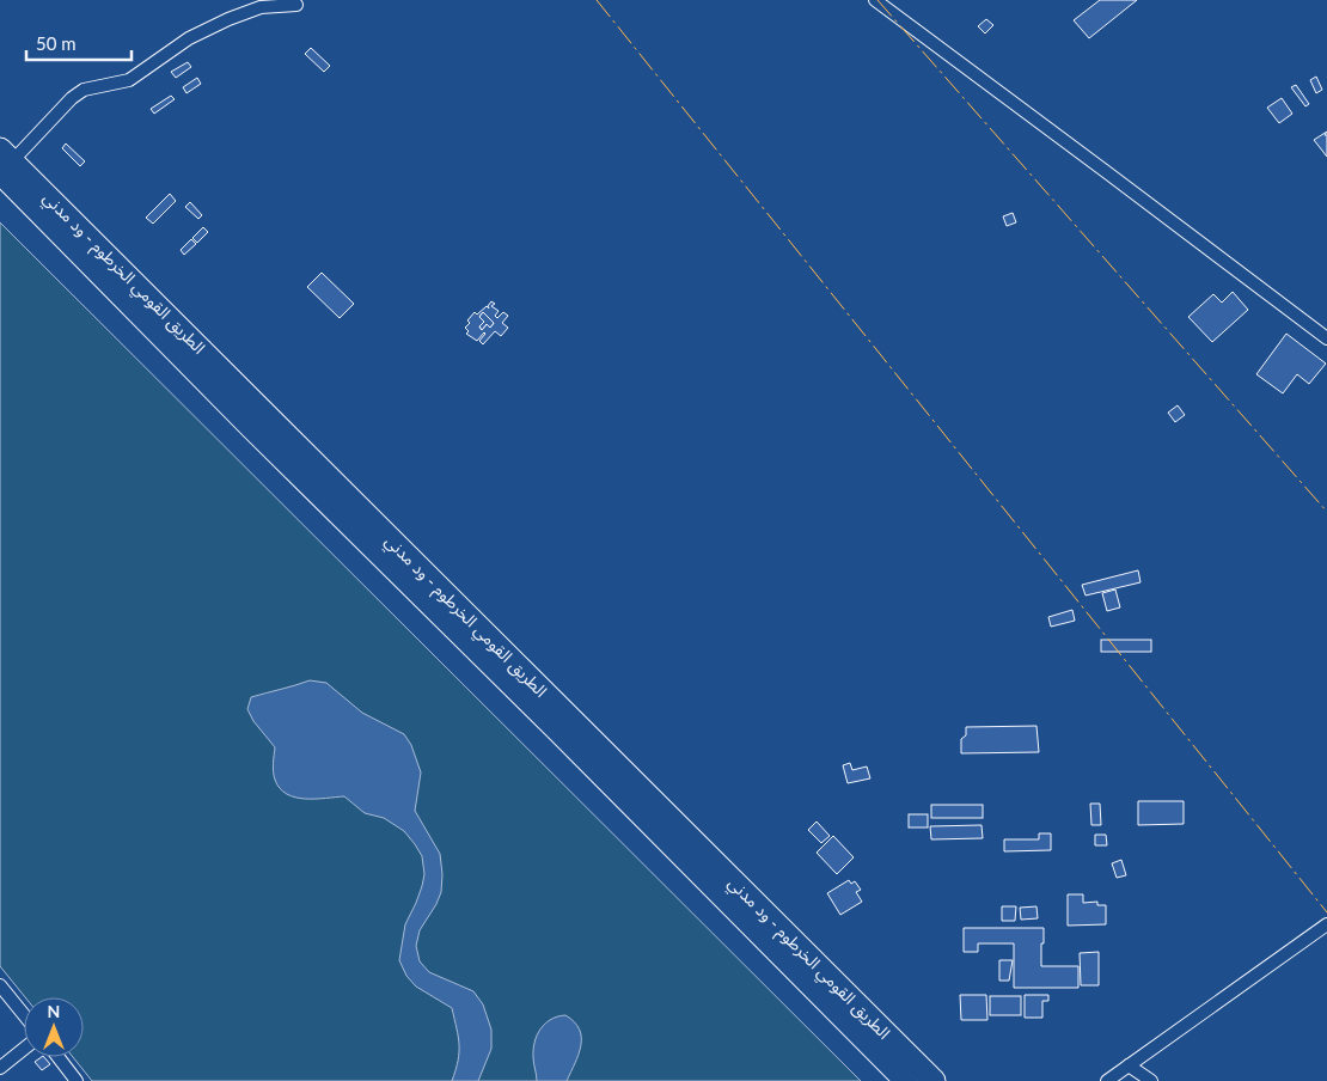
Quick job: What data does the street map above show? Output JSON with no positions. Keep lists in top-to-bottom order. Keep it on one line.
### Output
{"streets":{"highway":["الطريق القومي الخرطوم - ود مدني"]},"scale_bar":"50 m","north":"top"}
